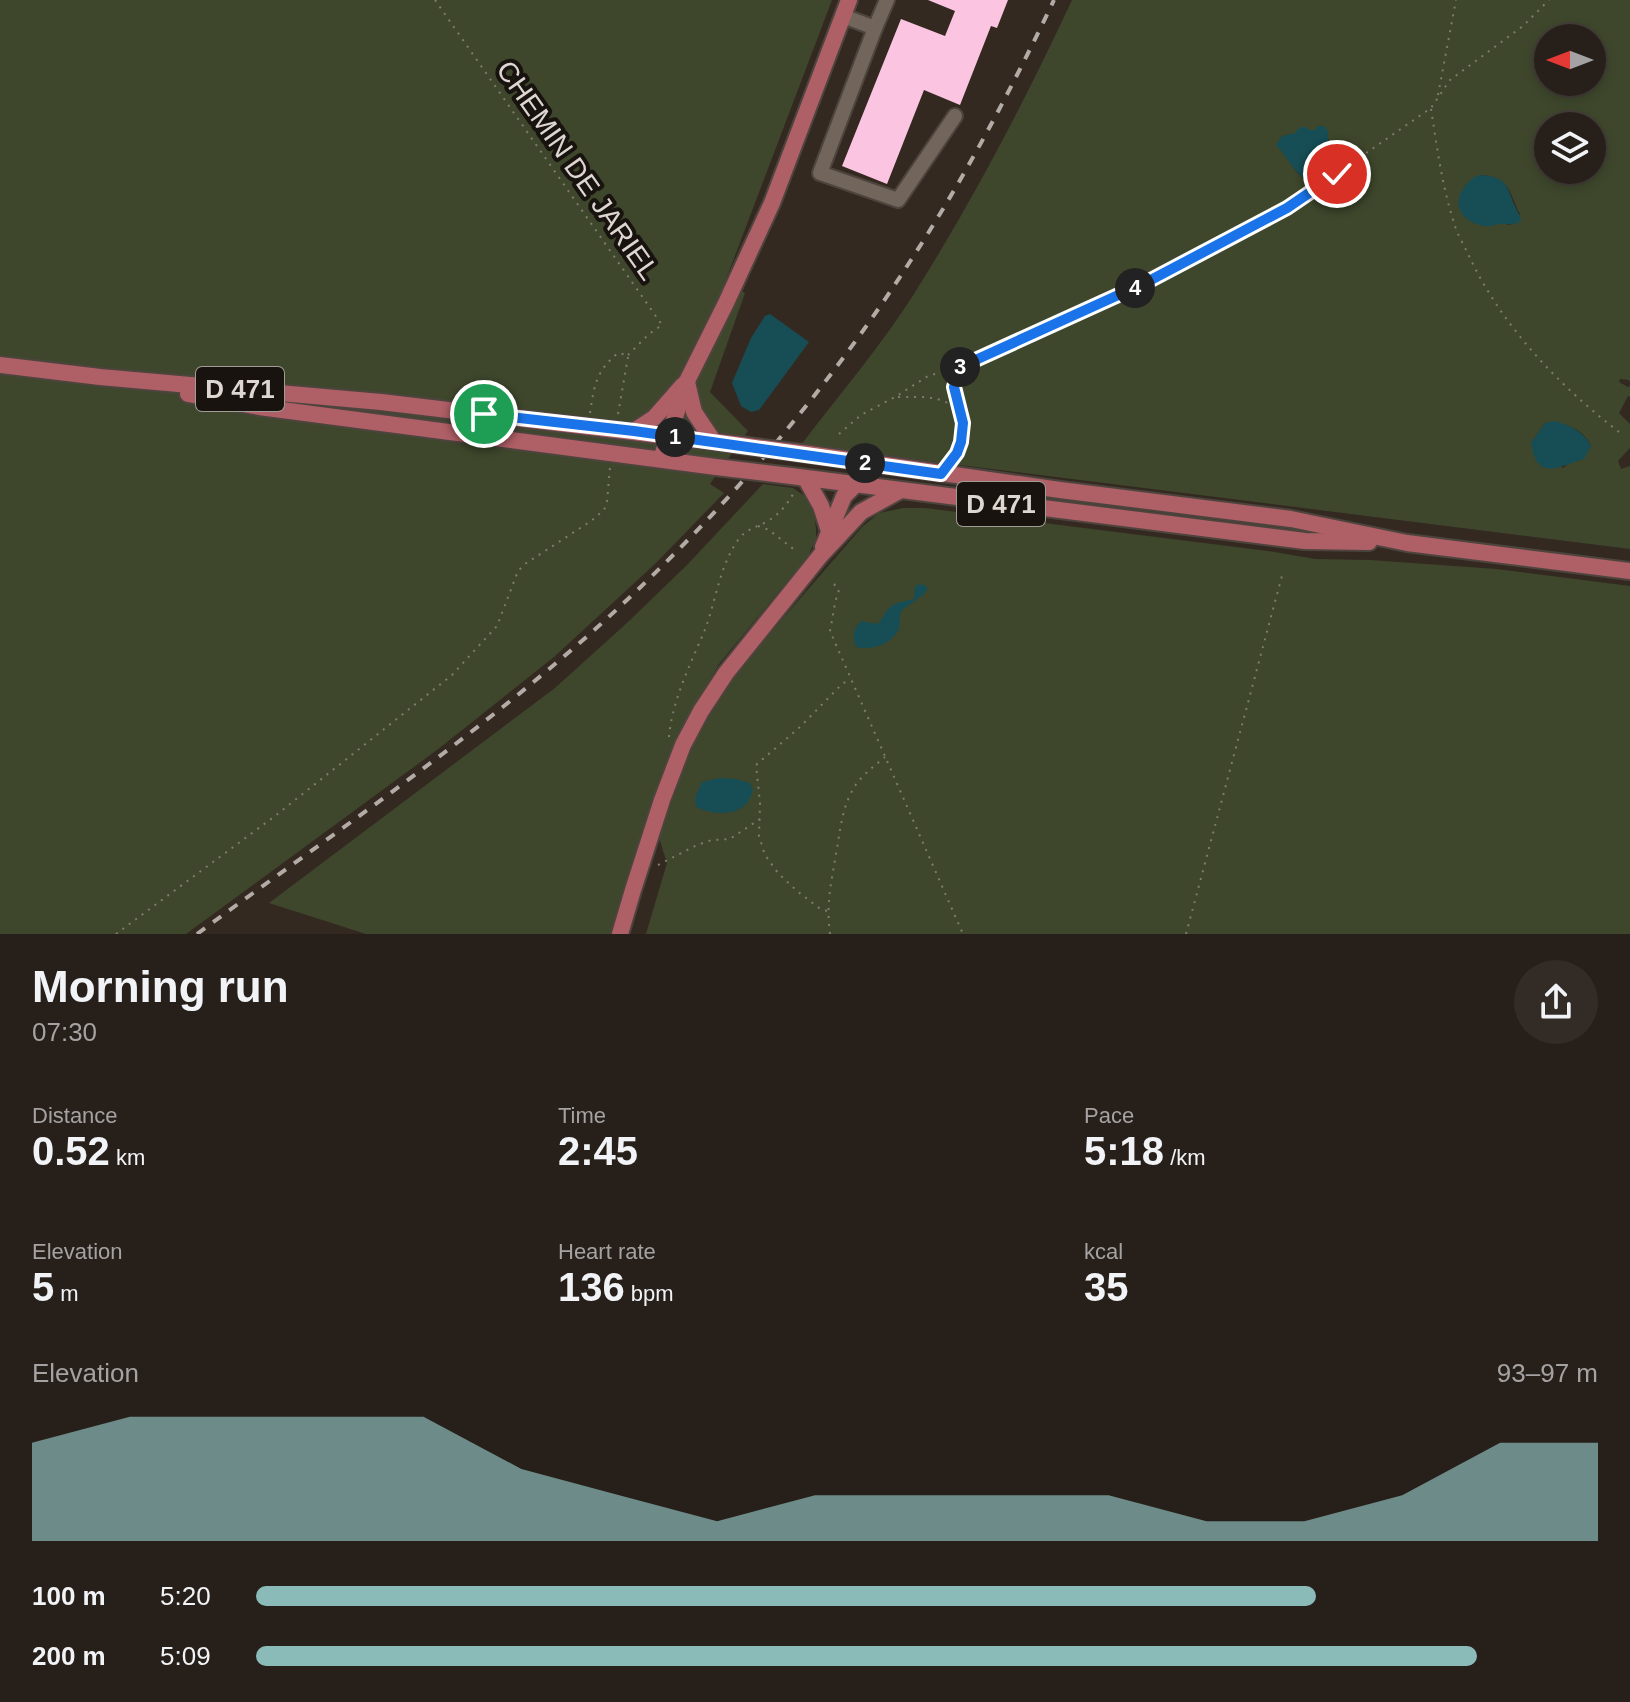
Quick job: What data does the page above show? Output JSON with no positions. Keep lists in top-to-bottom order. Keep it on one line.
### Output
{"streets":{"main road":["D 471"],"path":["CHEMIN DE JARIEL"]},"north":"left","page":{"pins":["4","3","1","2"],"heading":["Morning run","07:30"],"stats":[["Distance","0.52 km"],["Time","2:45"],["Pace","5:18 /km"],["Elevation","5 m"],["Heart rate","136 bpm"],["kcal","35"]],"chart":["Elevation","93–97 m"],"list":[{"name":"100 m","note":"5:20"},{"name":"200 m","note":"5:09"}]}}
